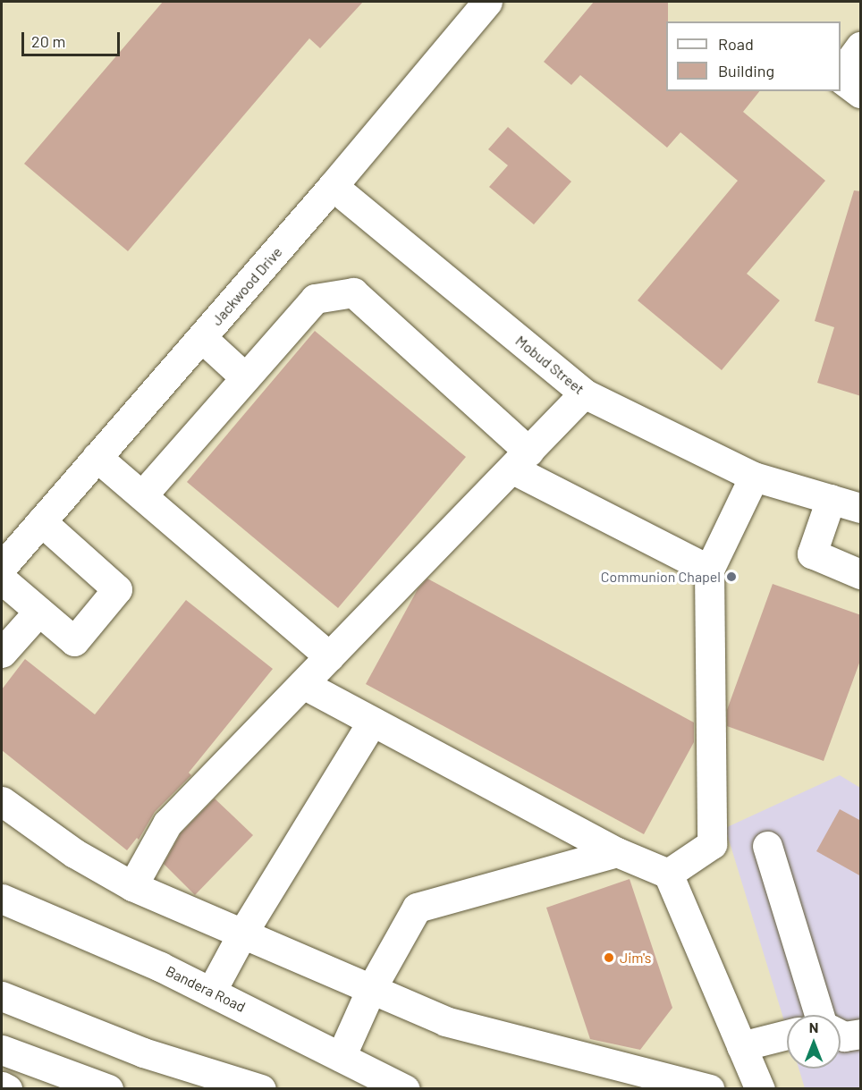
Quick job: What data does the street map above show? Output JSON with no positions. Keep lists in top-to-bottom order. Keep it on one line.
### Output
{"streets":{"main road":["Jackwood Drive","Mobud Street","Bandera Road"]},"crossings":[["Jackwood Drive","Mobud Street"]],"places":["Communion Chapel","Jim's"],"legend":["Road","Building"],"scale_bar":"20 m","north":"top"}
